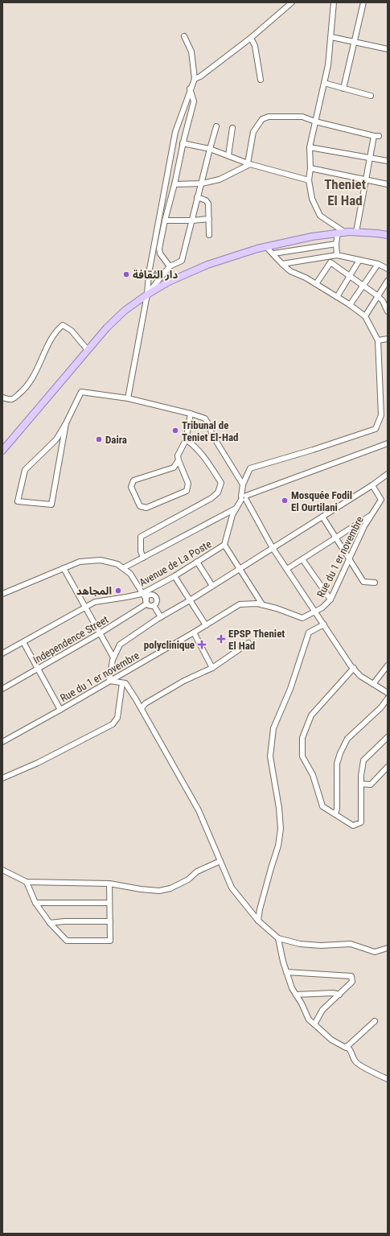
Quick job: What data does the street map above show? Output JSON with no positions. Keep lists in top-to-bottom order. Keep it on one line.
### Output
{"streets":{"street":["Rue du 1 er novembre","Avenue de La Poste","Independence Street"]},"districts":["Theniet El Had"],"places":{"other":["دار الثقافة","Tribunal de Teniet El-Had","Daira","Mosquée Fodil El Ourtilani","المجاهد"],"health":["EPSP Theniet El Had","polyclinique"]}}
